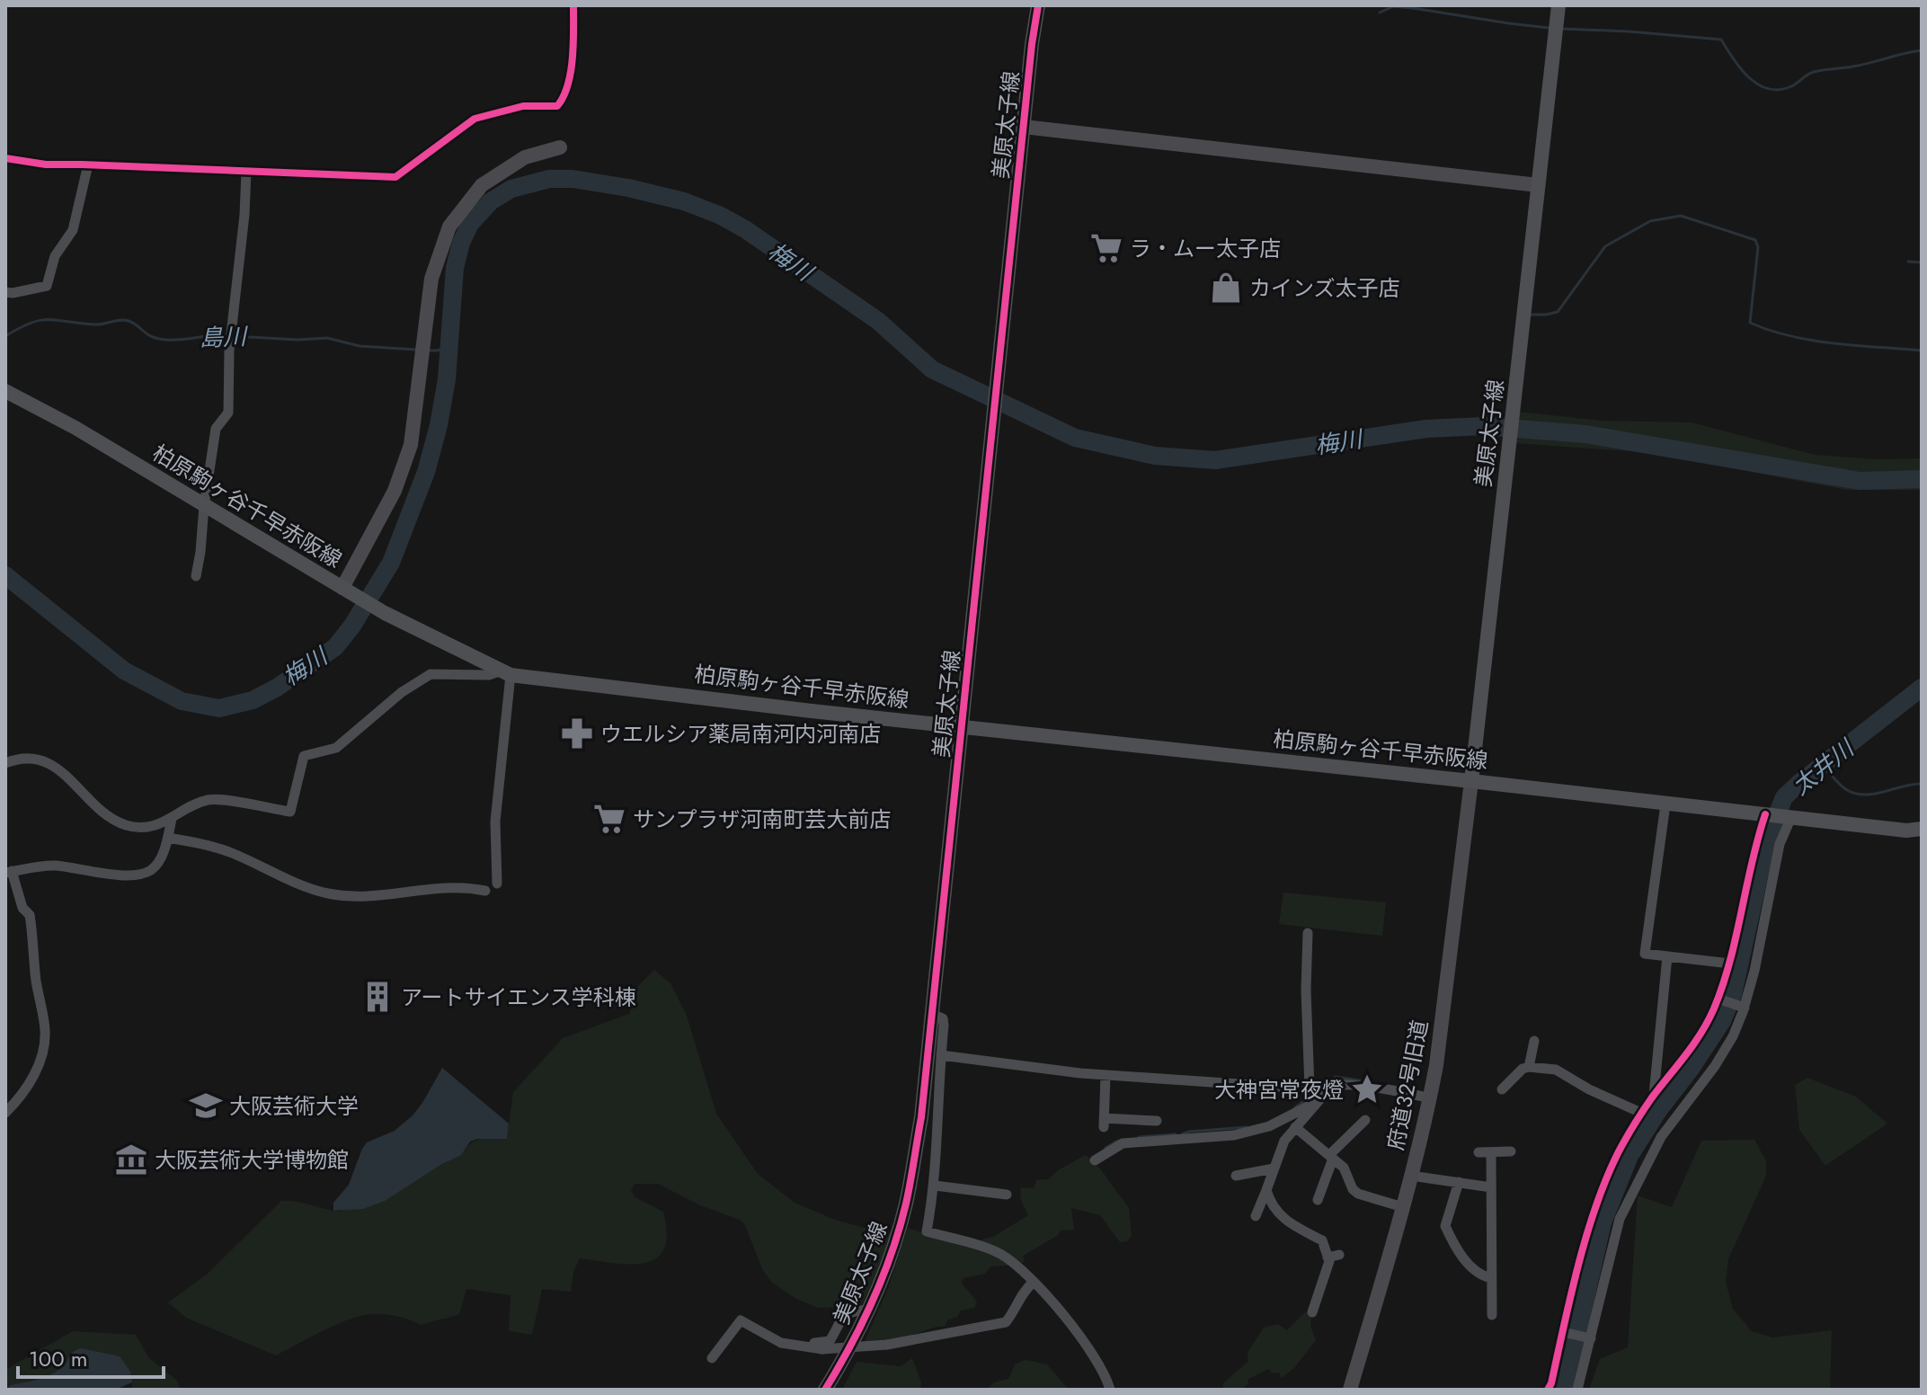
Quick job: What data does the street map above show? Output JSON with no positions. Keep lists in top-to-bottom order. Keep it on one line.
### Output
{"streets":{"main road":["美原太子線","柏原駒ヶ谷千早赤阪線"],"street":["府道32号旧道"]},"crossings":[["美原太子線","柏原駒ヶ谷千早赤阪線"],["美原太子線","府道32号旧道"],["柏原駒ヶ谷千早赤阪線","府道32号旧道"]],"water":["梅川","島川","太井川"],"places":{"supermarket":["ラ・ムー太子店","サンプラザ河南町芸大前店"],"shop":["カインズ太子店"],"pharmacy":["ウエルシア薬局南河内河南店"],"building":["アートサイエンス学科棟"],"place":["大神宮常夜燈"],"school or university":["大阪芸術大学"],"museum":["大阪芸術大学博物館"]},"scale_bar":"100 m"}
